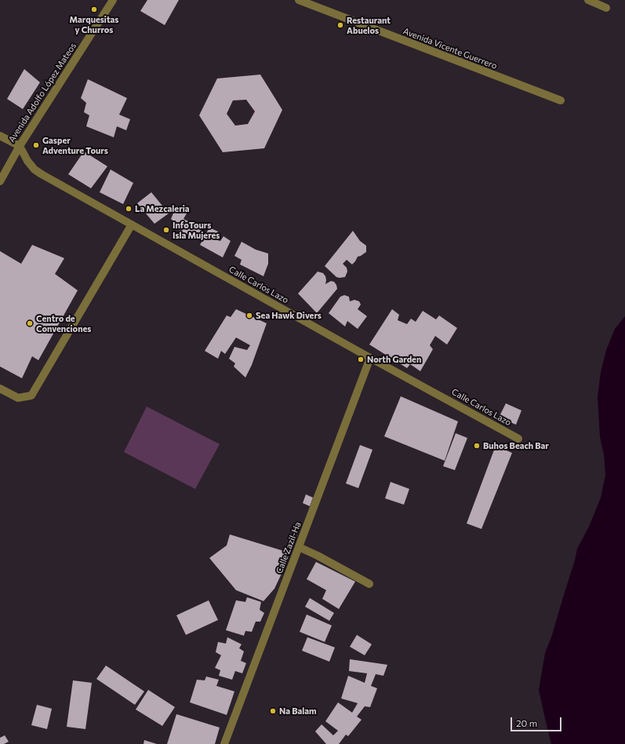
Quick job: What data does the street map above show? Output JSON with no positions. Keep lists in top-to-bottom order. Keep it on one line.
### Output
{"streets":{"street":["Avenida Vicente Guerrero","Avenida Adolfo López Mateos","Calle Carlos Lazo","Calle Zazil-Ha"]},"crossings":[["Avenida Adolfo López Mateos","Calle Carlos Lazo"],["Calle Carlos Lazo","Calle Zazil-Ha"]],"places":["Marquesitas y Churros","Restaurant Abuelos","Gasper Adventure Tours","La Mezcaleria","InfoTours Isla Mujeres","Sea Hawk Divers","Centro de Convenciones","North Garden","Buhos Beach Bar","Na Balam"],"scale_bar":"20 m"}
